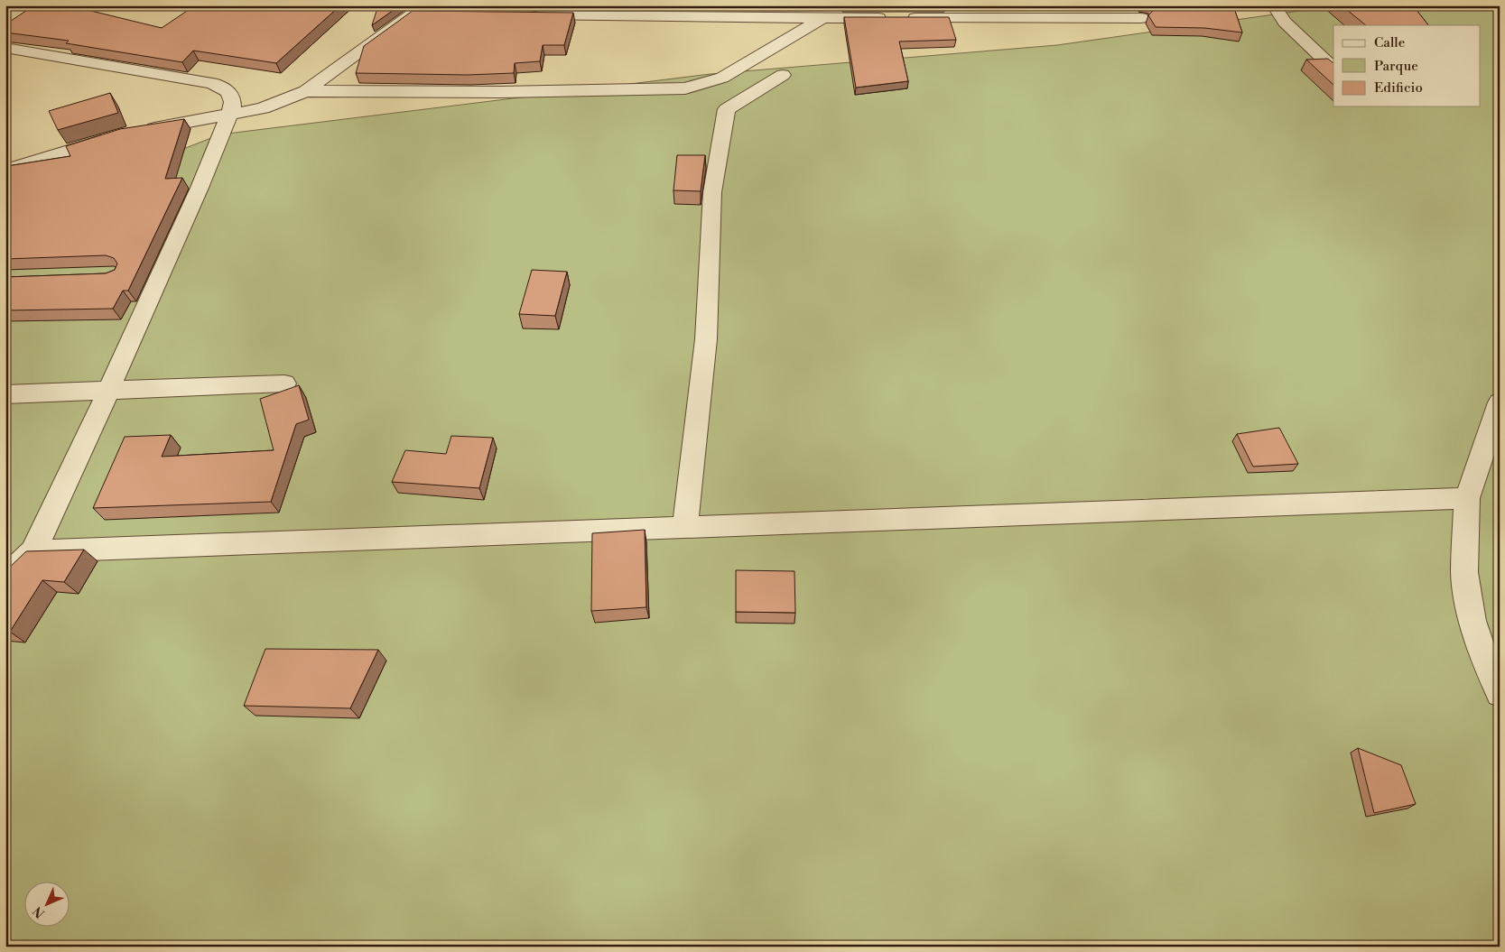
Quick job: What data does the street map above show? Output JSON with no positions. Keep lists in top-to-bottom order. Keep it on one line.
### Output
{"legend":["Calle","Parque","Edificio"],"north":"bottom left"}
